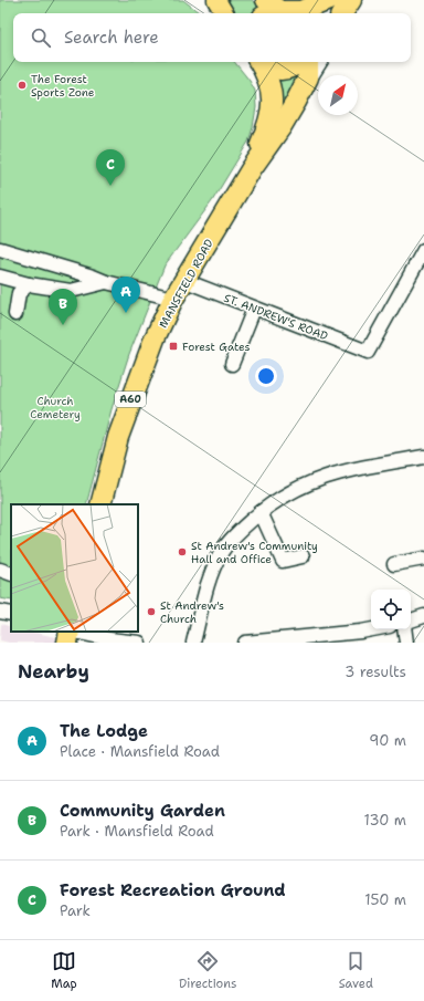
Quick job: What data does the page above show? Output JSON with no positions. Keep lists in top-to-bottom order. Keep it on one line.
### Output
{"streets":{"highway":["MANSFIELD ROAD","A60"],"street":["ST. ANDREW'S ROAD"]},"crossings":[["MANSFIELD ROAD","ST. ANDREW'S ROAD"]],"parks":["Church Cemetery"],"places":{"other":["The Forest Sports Zone","St Andrew's Community Hall and Office","St Andrew's Church"],"transit":["Forest Gates"]},"north":"top right","page":{"search":"Search here","pins":["C","A","B"],"heading":["Nearby","3 results"],"list":[{"mark":"A","name":"The Lodge","note":"Place · Mansfield Road","value":"90 m"},{"mark":"B","name":"Community Garden","note":"Park · Mansfield Road","value":"130 m"},{"mark":"C","name":"Forest Recreation Ground","note":"Park","value":"150 m"}],"nav":["Map","Directions","Saved"]}}
